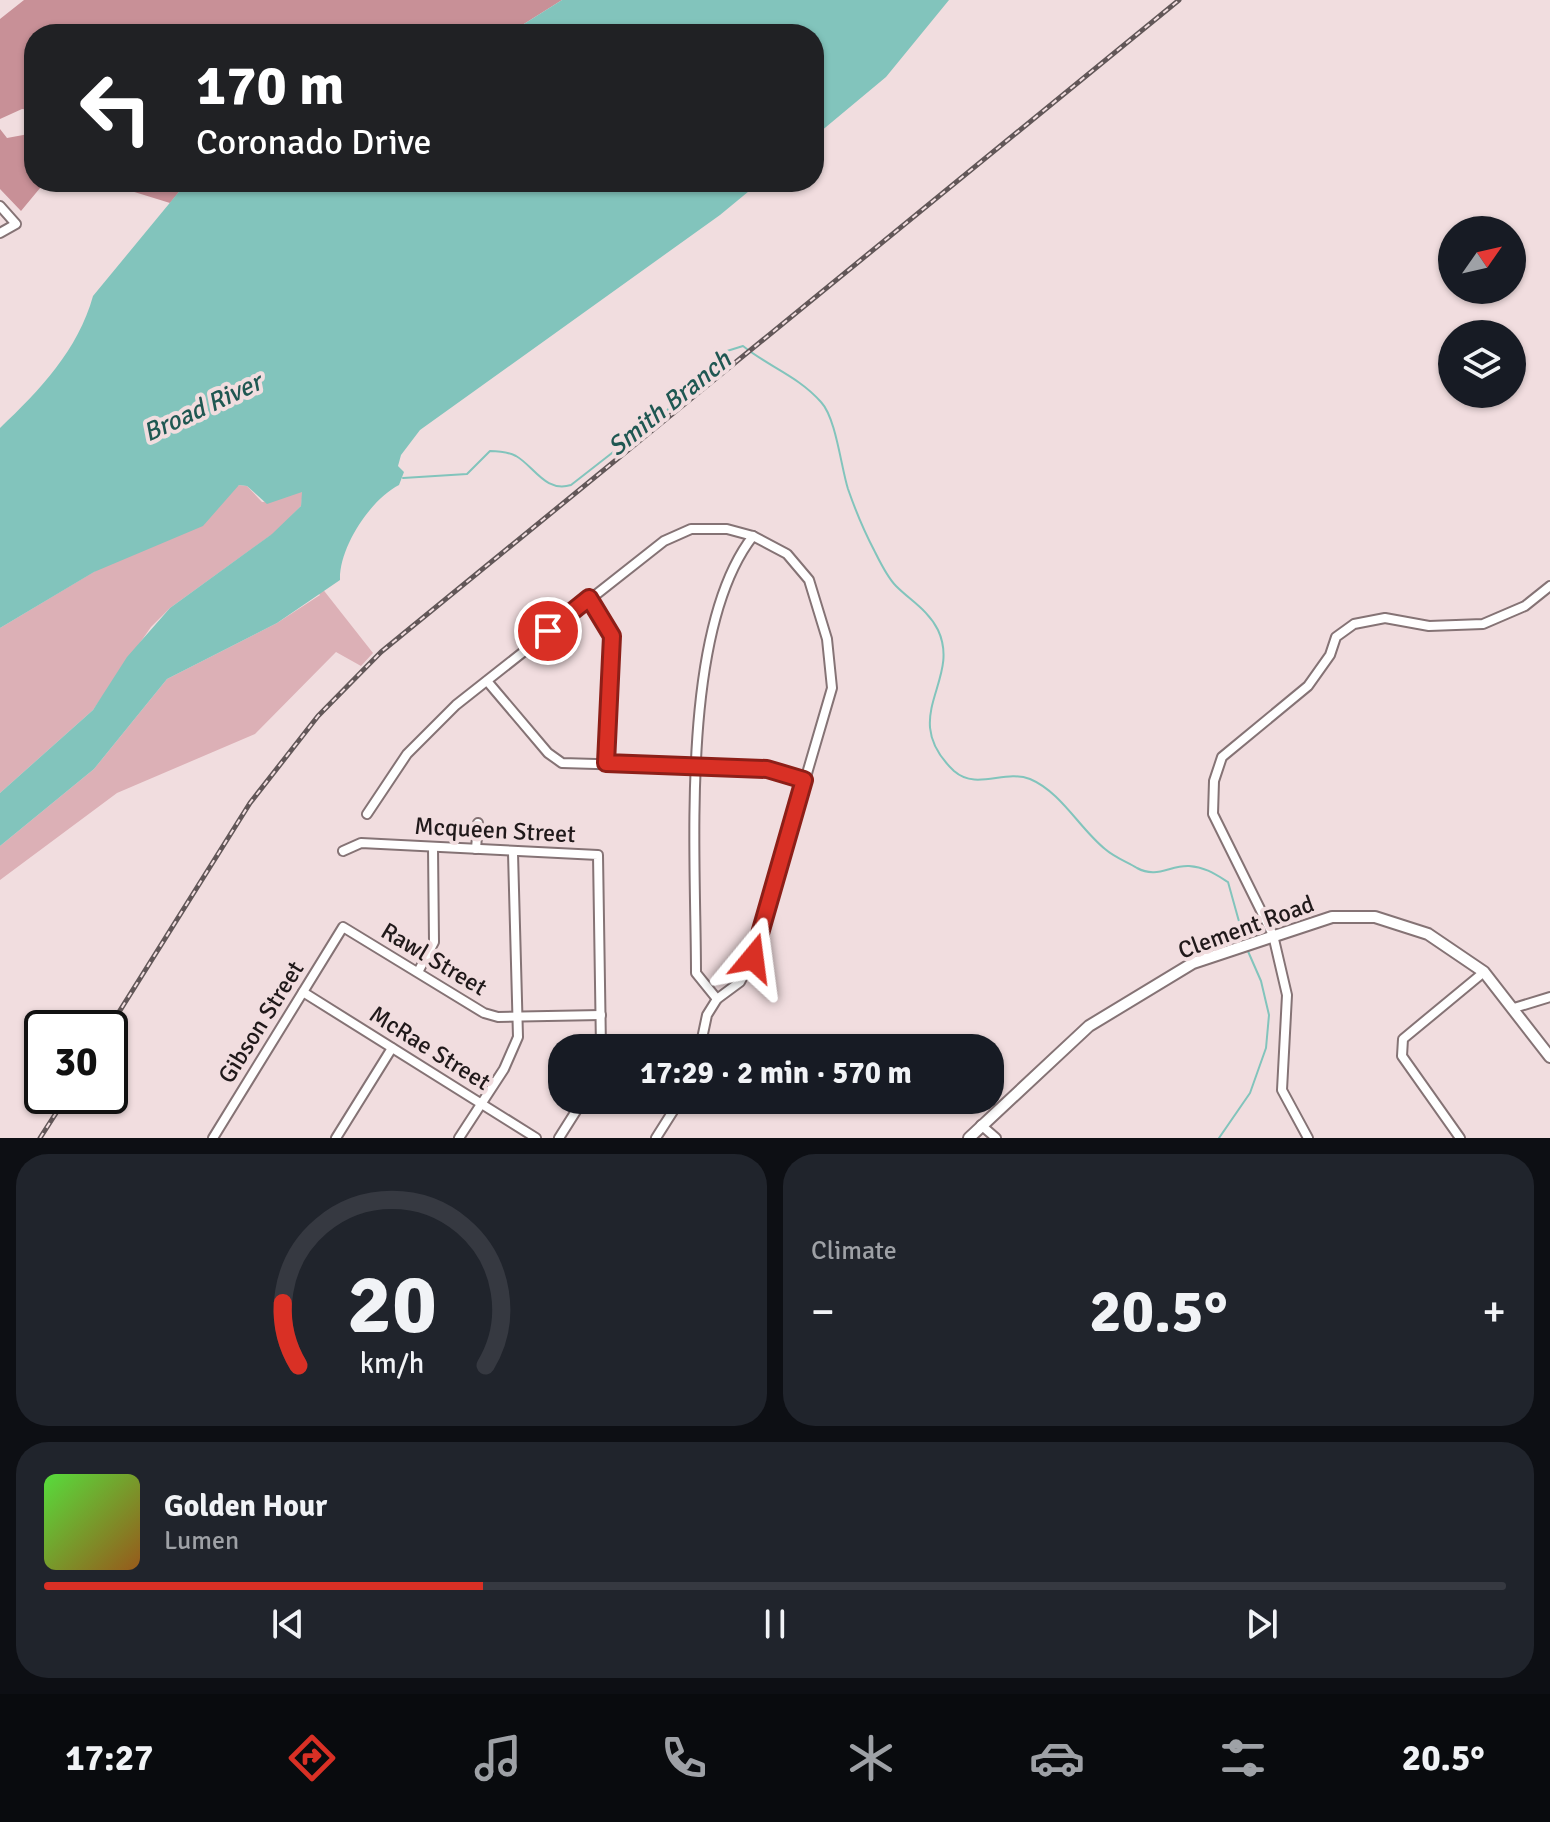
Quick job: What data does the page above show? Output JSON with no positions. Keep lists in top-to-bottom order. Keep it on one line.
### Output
{"streets":{"street":["Mcqueen Street","Clement Road","Rawl Street","Gibson Street","McRae Street"]},"crossings":[["Mcqueen Street","Rawl Street"],["Rawl Street","Gibson Street"],["Gibson Street","McRae Street"]],"water":["Smith Branch","Broad River"],"north":"top right","page":{"turn":["170 m","Coronado Drive"],"limit":"30","trip":"17:29 · 2 min · 570 m","tile":"Climate","heat":["−","20.5°","+"],"song":["Golden Hour","Lumen"],"tabs":["17:27","20.5°"],"gauge":["20","km/h"]}}
